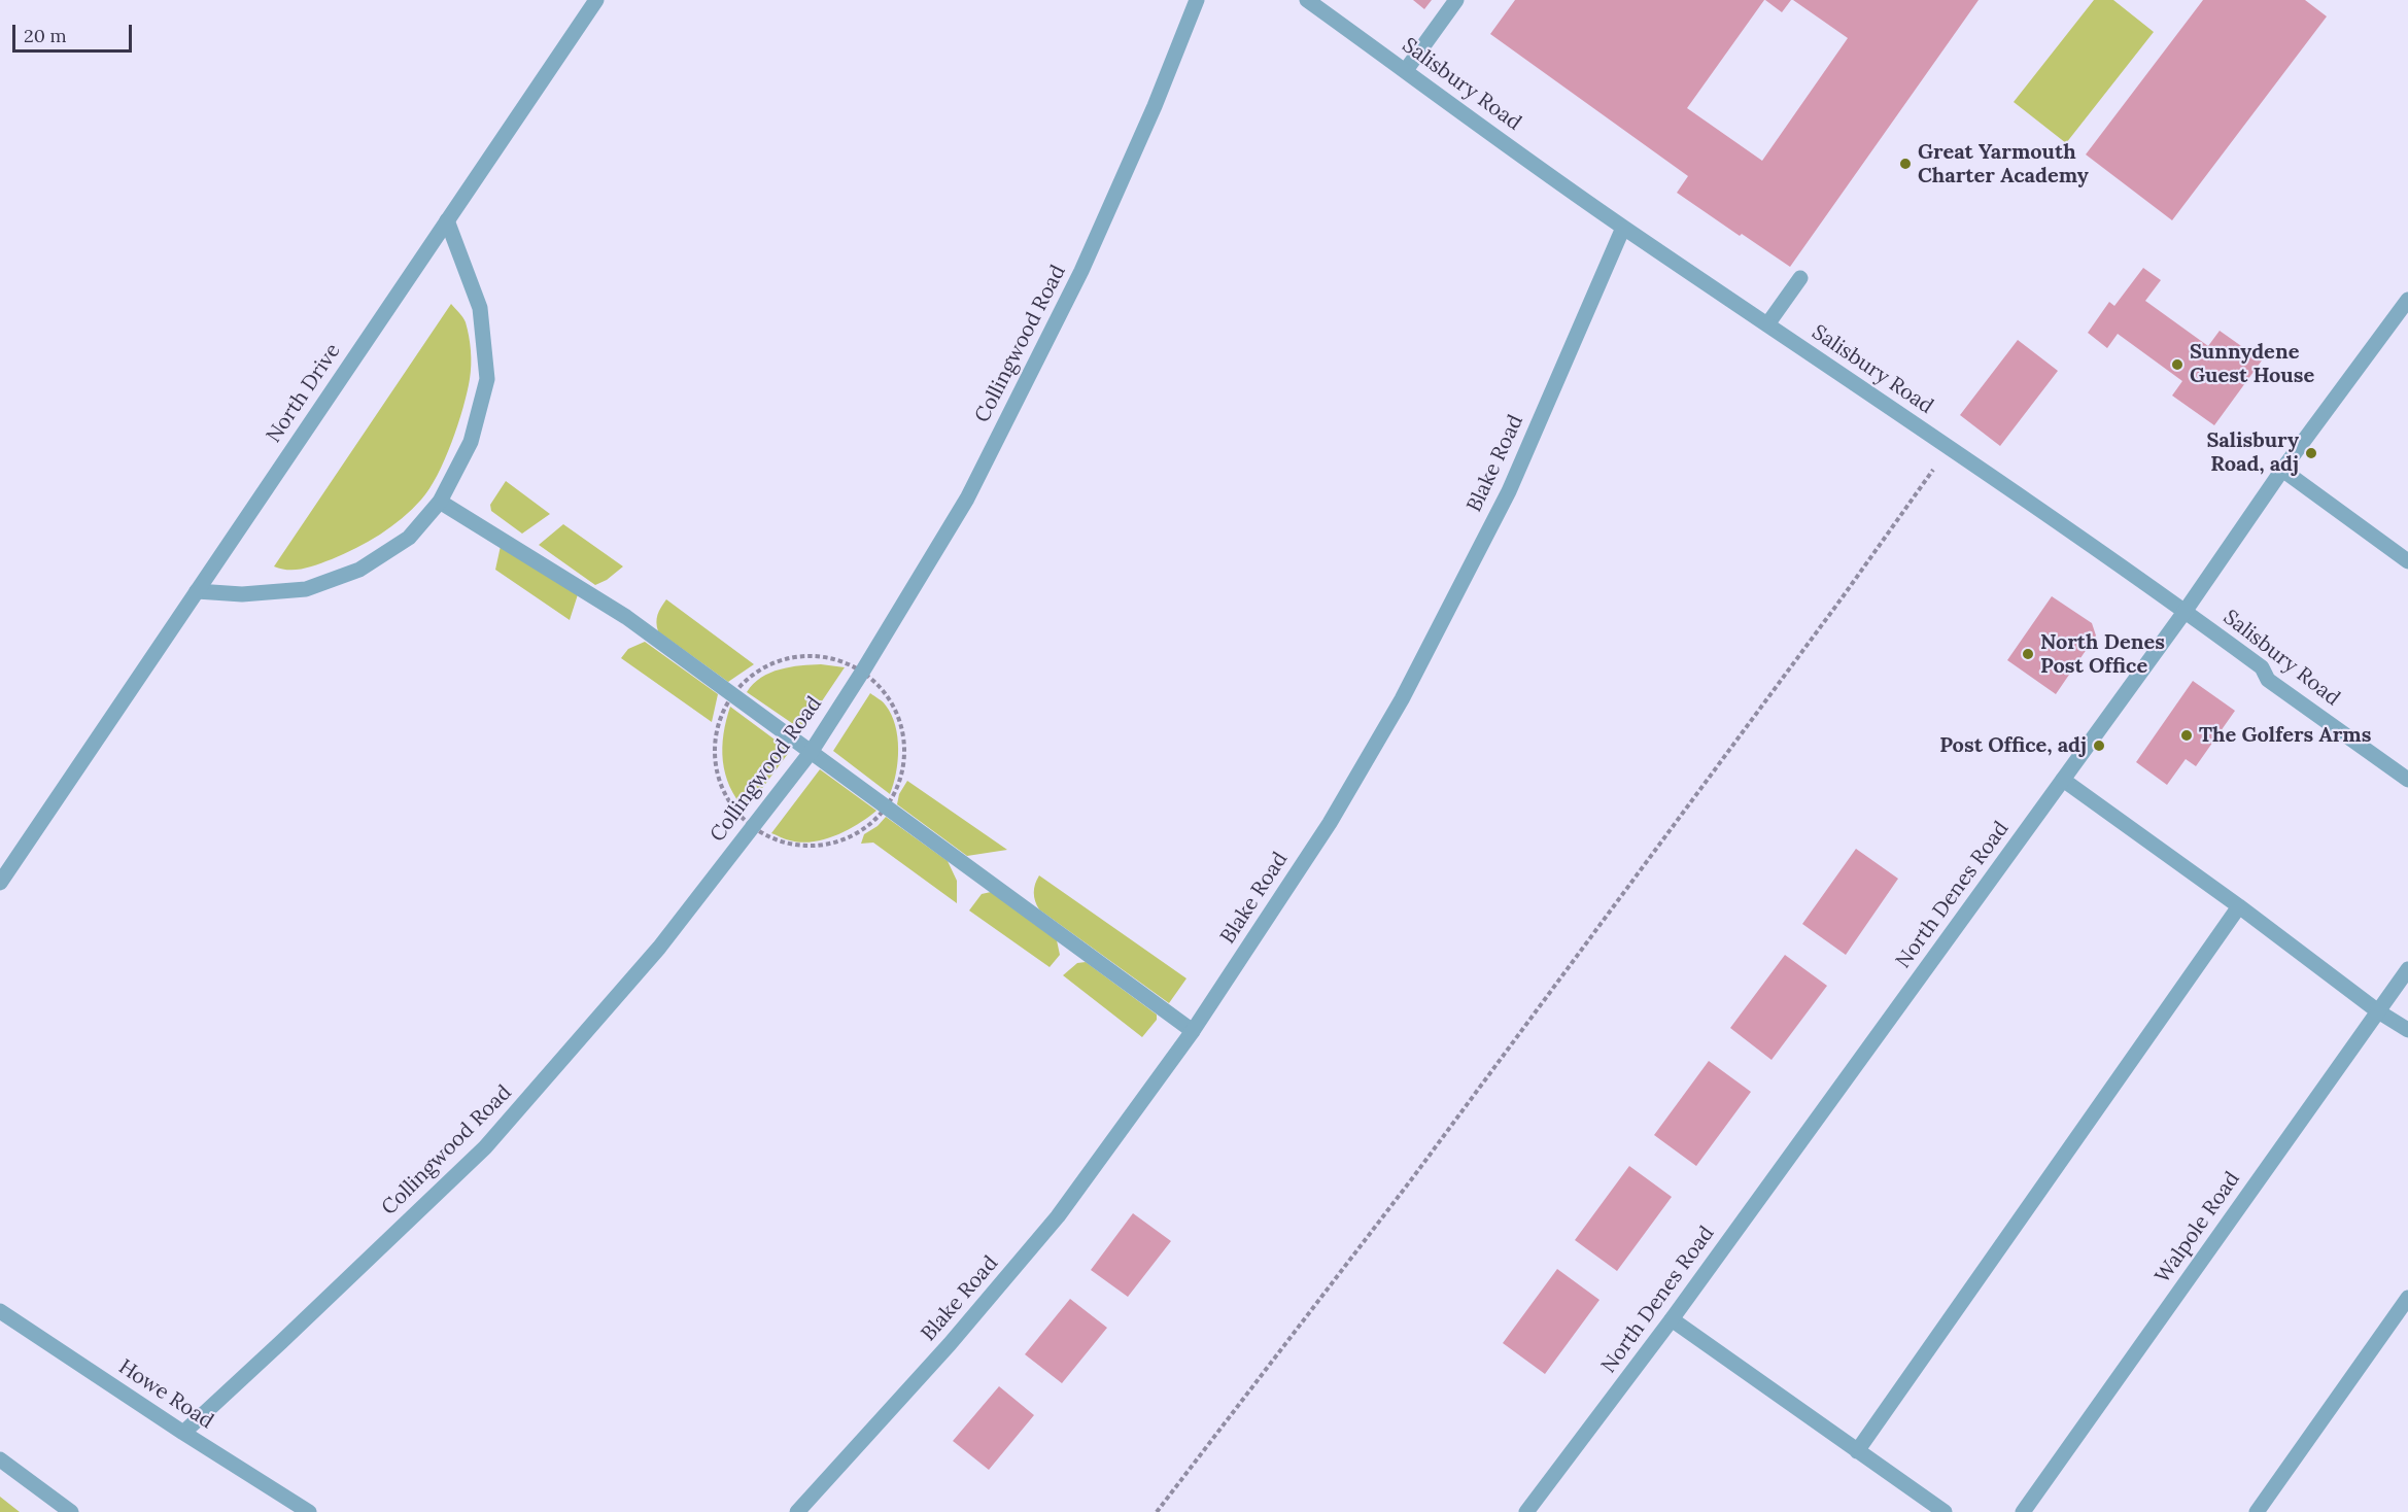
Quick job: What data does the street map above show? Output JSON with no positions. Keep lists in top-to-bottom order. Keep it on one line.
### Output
{"streets":{"street":["Salisbury Road","Collingwood Road","North Drive","Blake Road","North Denes Road","Walpole Road","Howe Road"]},"crossings":[["Salisbury Road","Blake Road"],["Salisbury Road","North Denes Road"],["Collingwood Road","Howe Road"]],"places":["Great Yarmouth Charter Academy","Sunnydene Guest House","Salisbury Road, adj","North Denes Post Office","The Golfers Arms","Post Office, adj"],"scale_bar":"20 m"}
